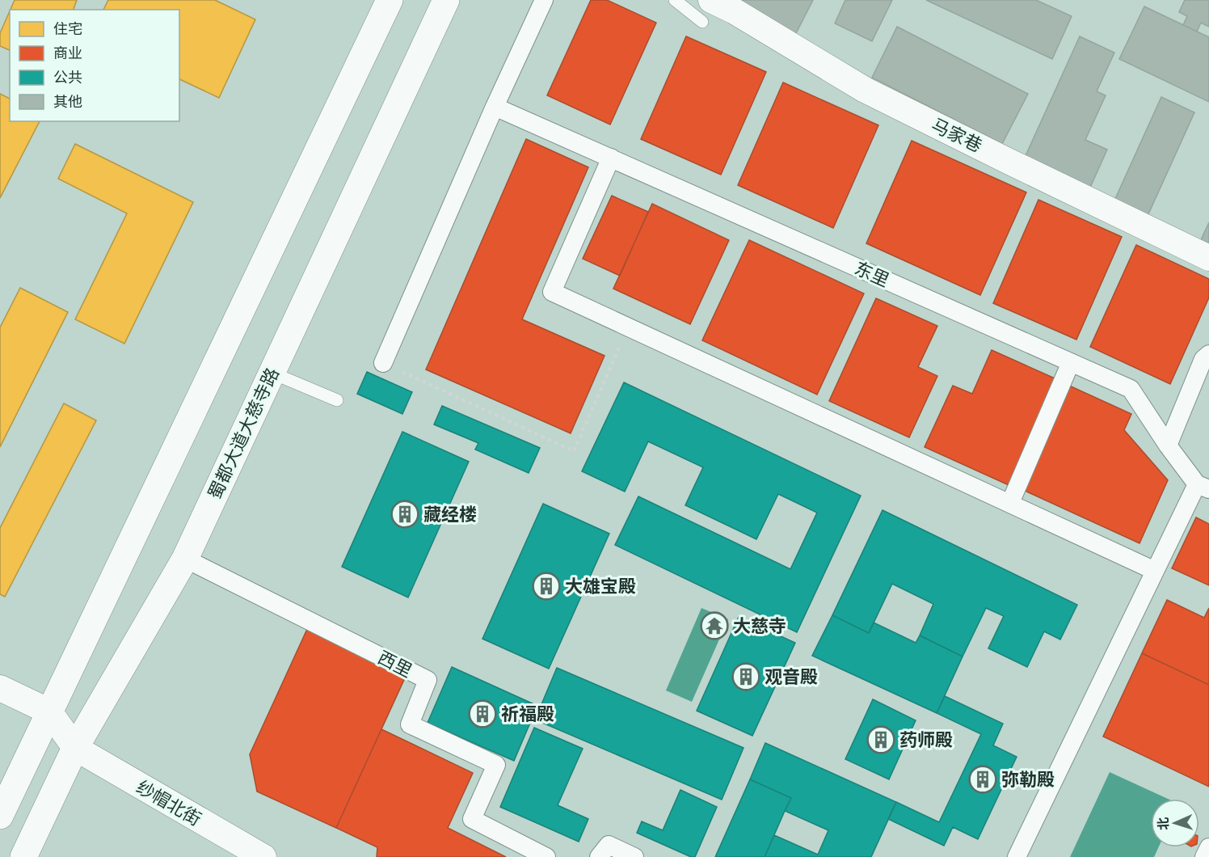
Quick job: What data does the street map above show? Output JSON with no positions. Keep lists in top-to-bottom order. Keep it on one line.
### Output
{"streets":{"main road":["蜀都大道大慈寺路"],"street":["马家巷","东里","西里","纱帽北街"]},"crossings":[["蜀都大道大慈寺路","西里"],["蜀都大道大慈寺路","纱帽北街"]],"places":{"building":["藏经楼","大雄宝殿","观音殿","祈福殿","药师殿","弥勒殿"],"temple":["大慈寺"]},"legend":["住宅","商业","公共","其他"],"north":"left"}
